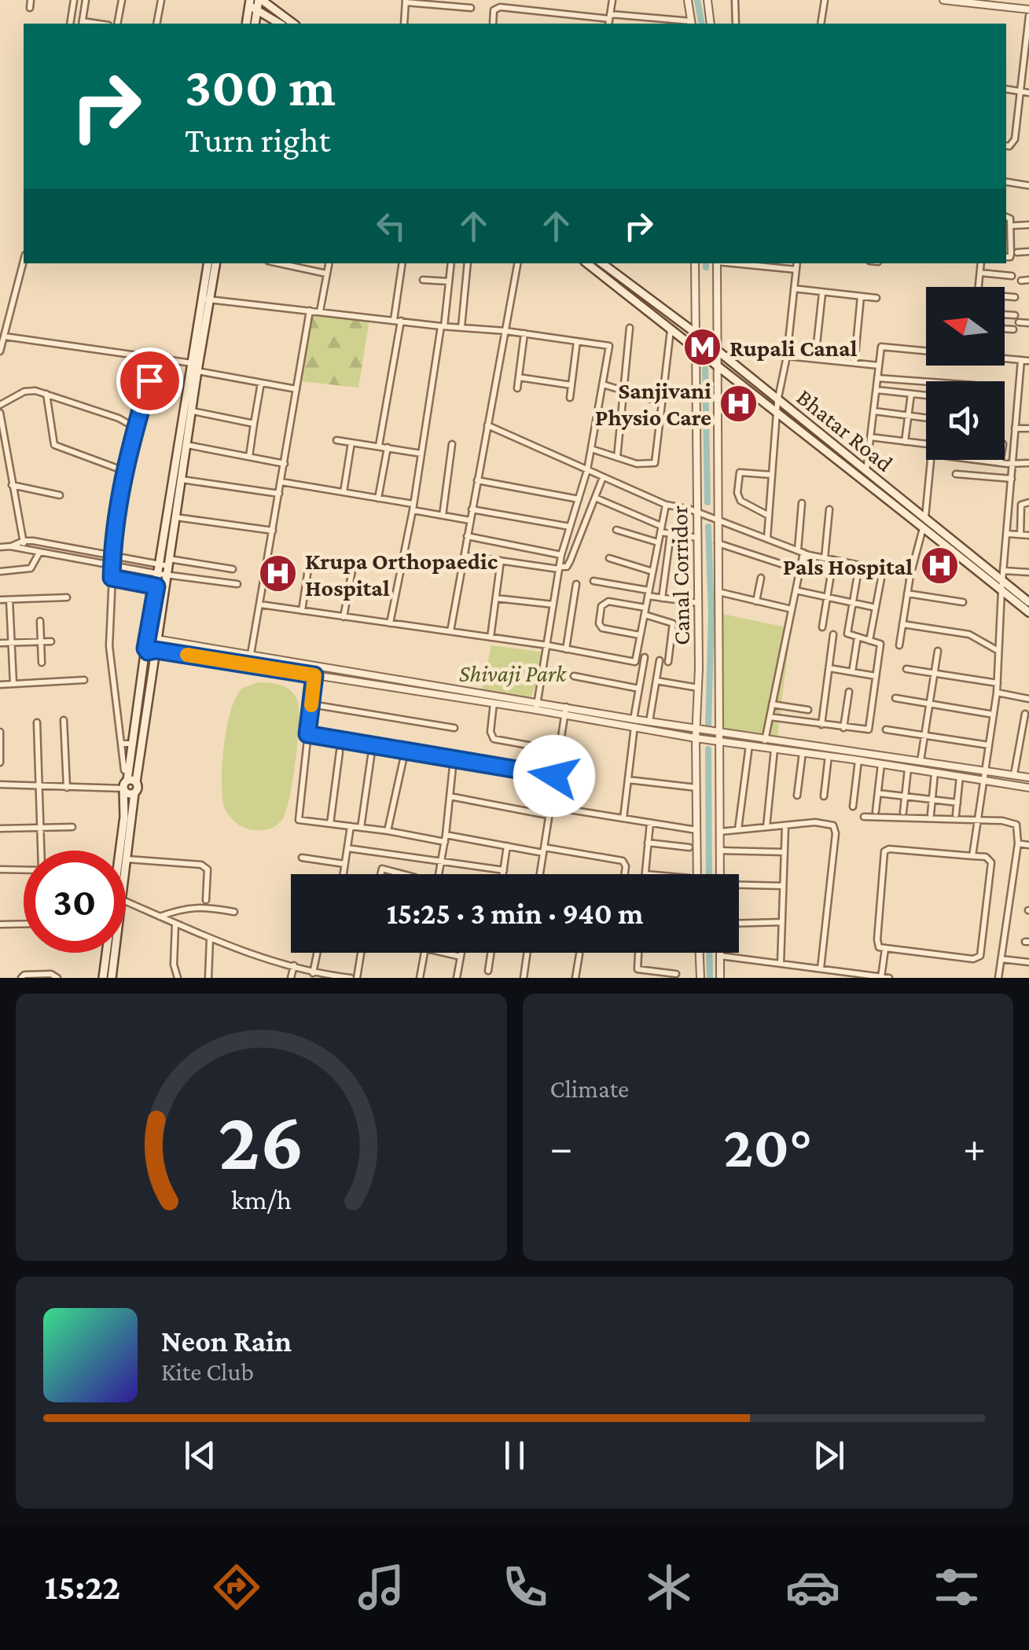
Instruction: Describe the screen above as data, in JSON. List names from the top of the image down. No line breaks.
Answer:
{"streets":{"main road":["Bhatar Road"],"street":["Canal Corridor"]},"crossings":[["Bhatar Road","Canal Corridor"]],"parks":["Shivaji Park"],"places":{"metro station":["Rupali Canal"],"hospital":["Sanjivani Physio Care","Pals Hospital","Krupa Orthopaedic Hospital"]},"north":"left","page":{"turn":["300 m","Turn right"],"limit":"30","trip":"15:25 · 3 min · 940 m","tile":"Climate","heat":["−","20°","+"],"song":["Neon Rain","Kite Club"],"tabs":"15:22","gauge":["26","km/h"]}}
